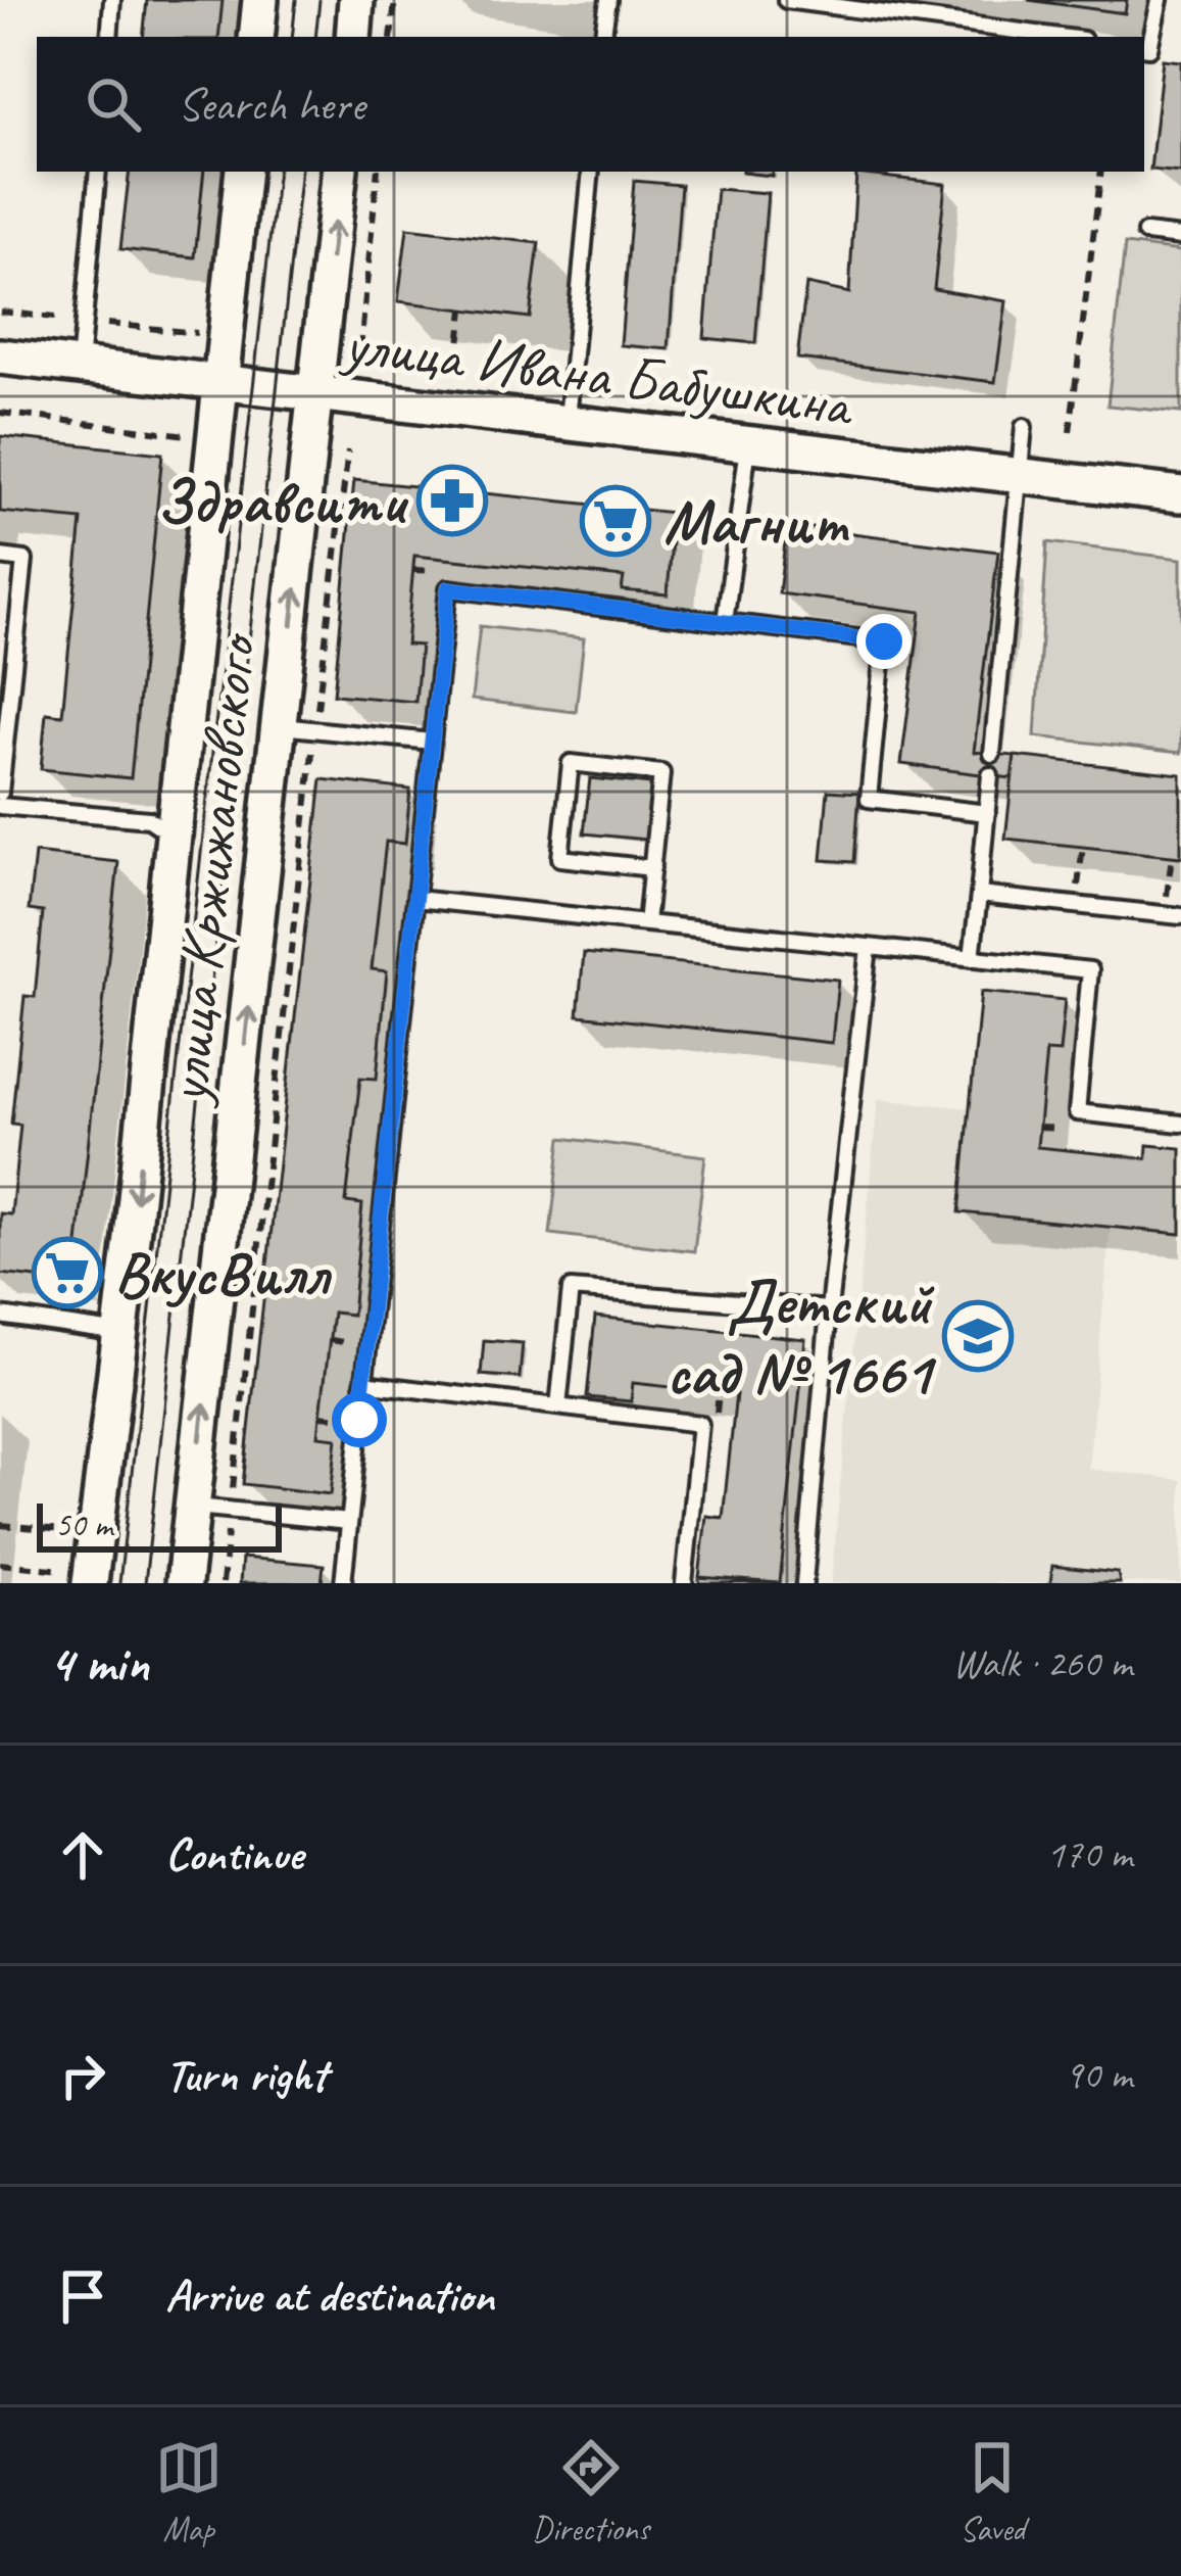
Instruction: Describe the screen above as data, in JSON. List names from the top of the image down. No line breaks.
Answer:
{"streets":{"street":["улица Ивана Бабушкина","улица Кржижановского"]},"crossings":[["улица Ивана Бабушкина","улица Кржижановского"]],"places":{"pharmacy":["Здравсити"],"supermarket":["Магнит","ВкусВилл"],"school or university":["Детский сад № 1661"]},"scale_bar":"50 m","page":{"search":"Search here","scale":"50 m","heading":["4 min","Walk · 260 m"],"list":[["Continue","170 m"],["Turn right","90 m"],"Arrive at destination"],"nav":["Map","Directions","Saved"]}}
